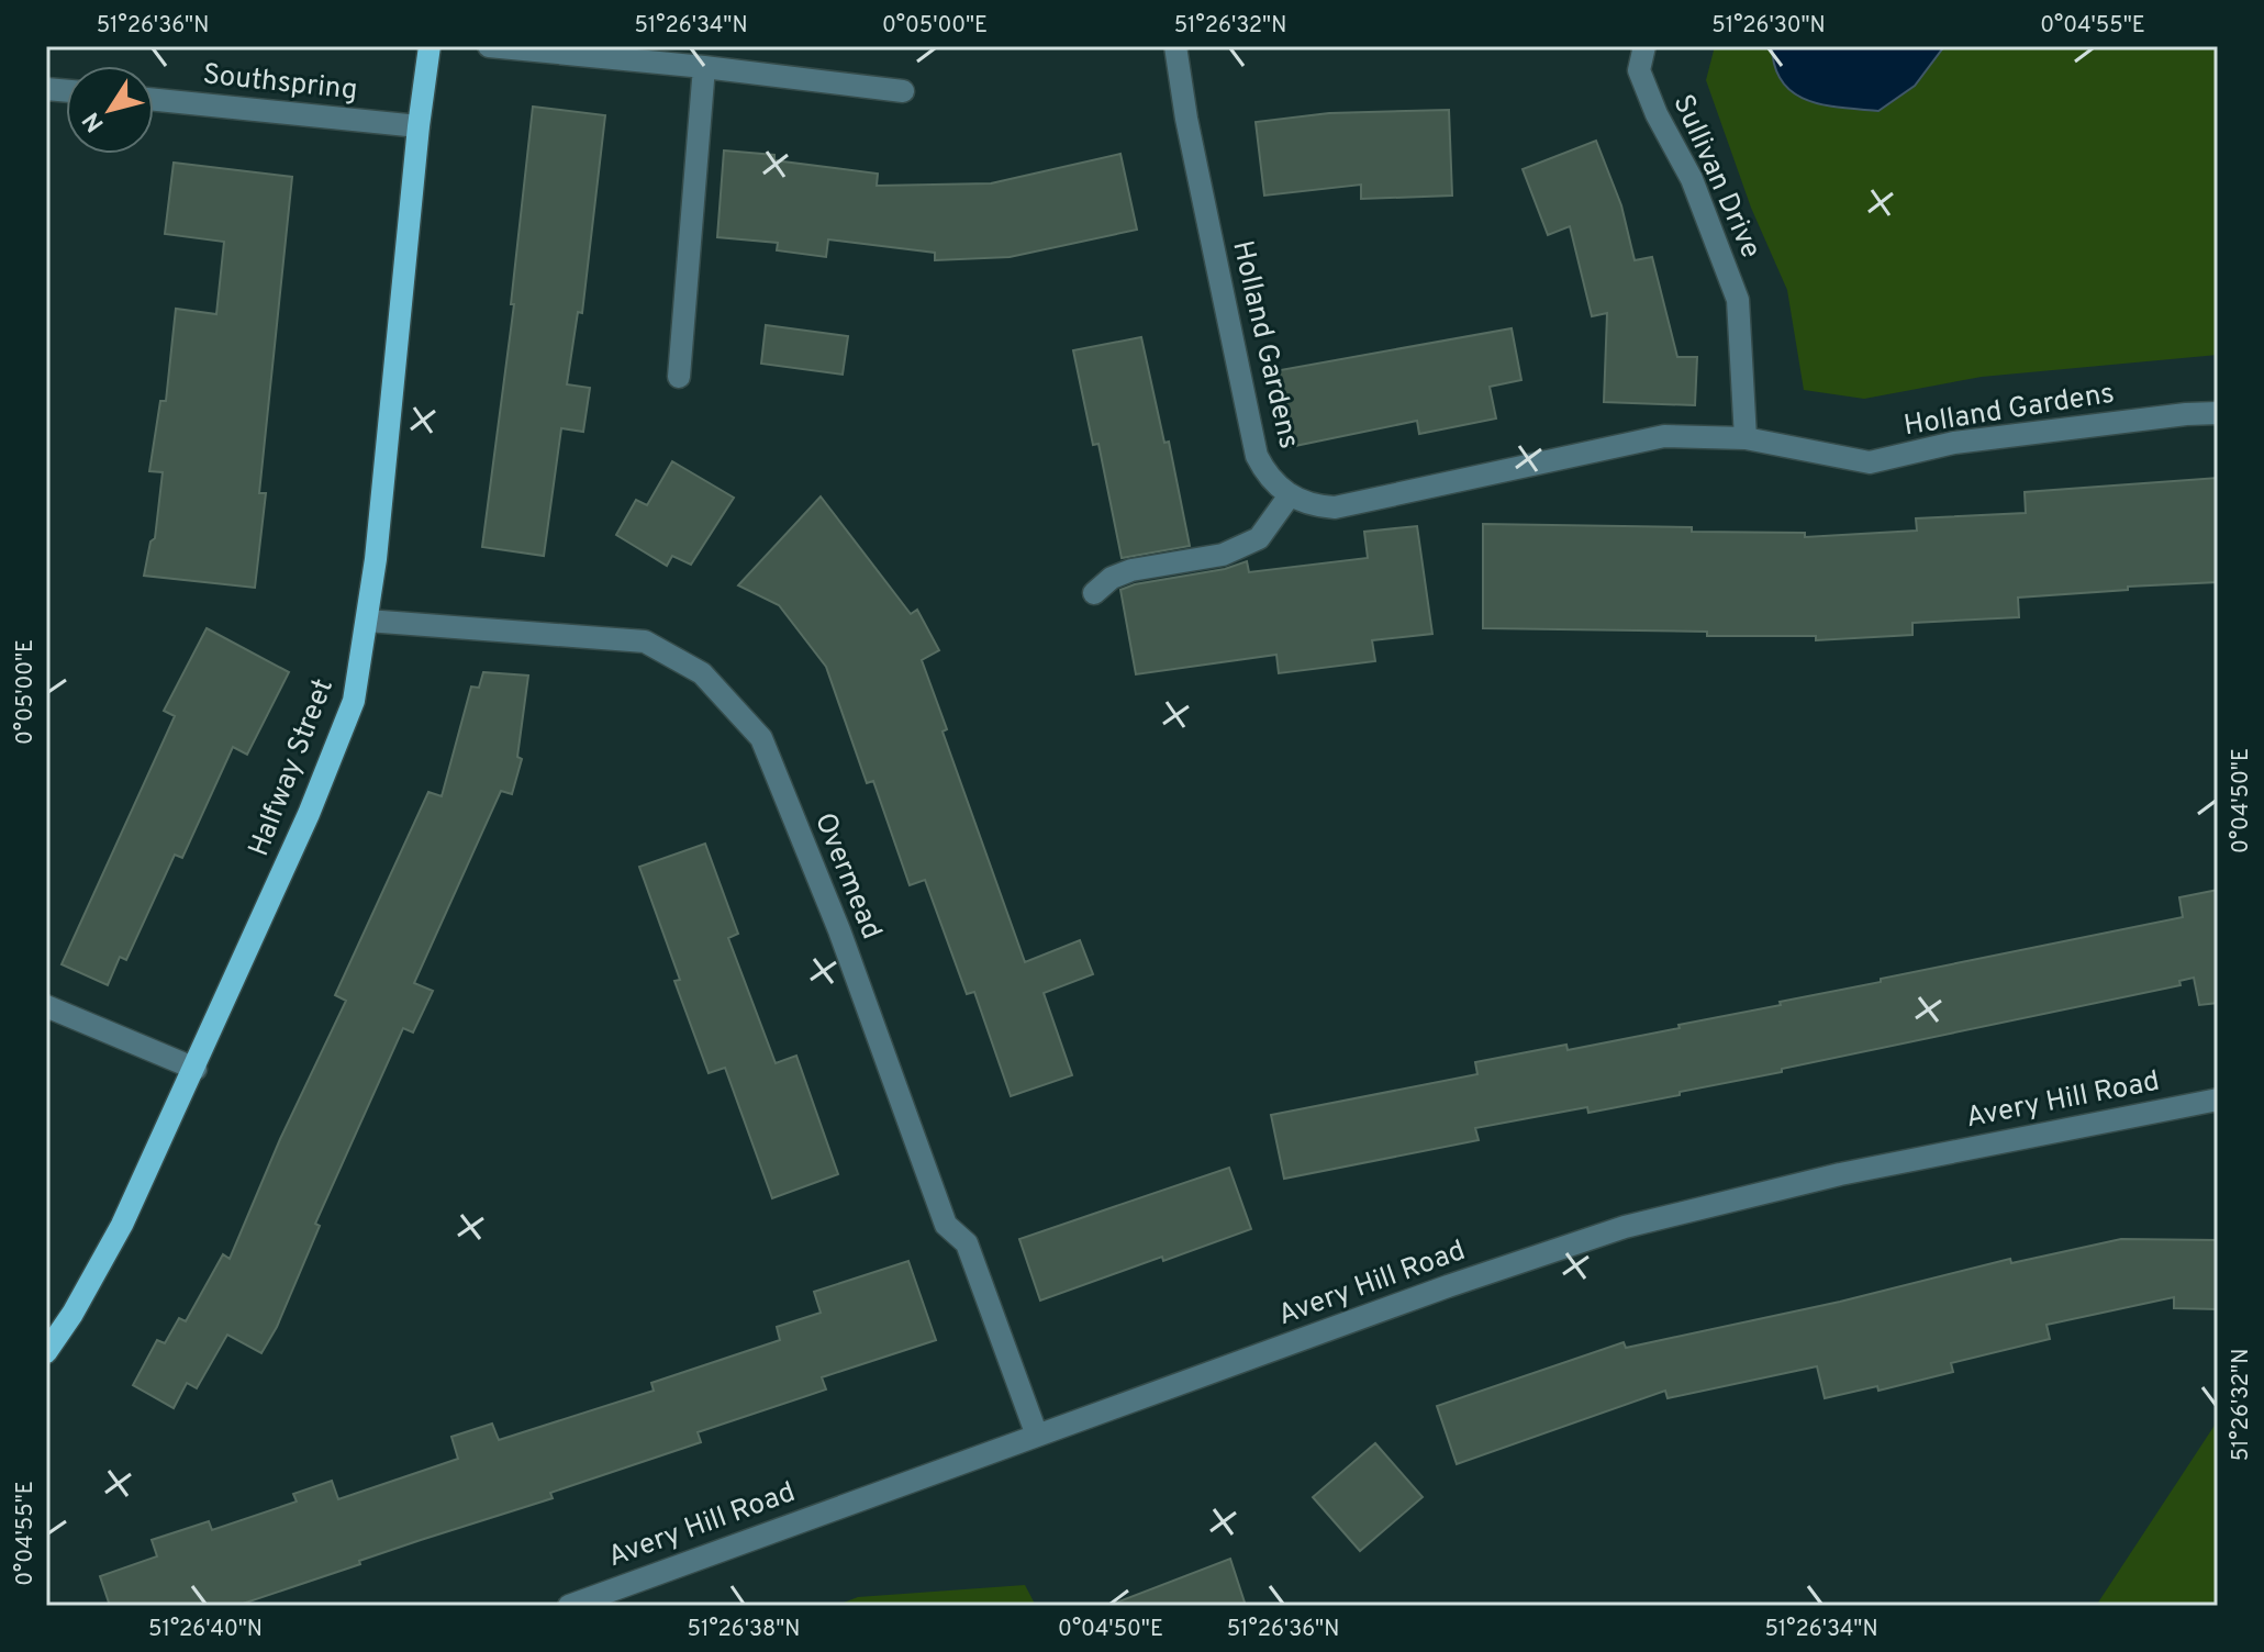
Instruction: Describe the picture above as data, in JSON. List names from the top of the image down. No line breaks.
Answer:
{"streets":{"main road":["Halfway Street"],"street":["Southspring","Sullivan Drive","Holland Gardens","Overmead","Avery Hill Road"]},"crossings":[["Southspring","Halfway Street"],["Sullivan Drive","Holland Gardens"],["Halfway Street","Overmead"],["Overmead","Avery Hill Road"]],"north":"bottom left","coordinates":["51°26'36\"N","51°26'34\"N","0°05'00\"E","51°26'32\"N","51°26'30\"N","0°04'55\"E","0°04'50\"E","51°26'40\"N","51°26'38\"N"]}
